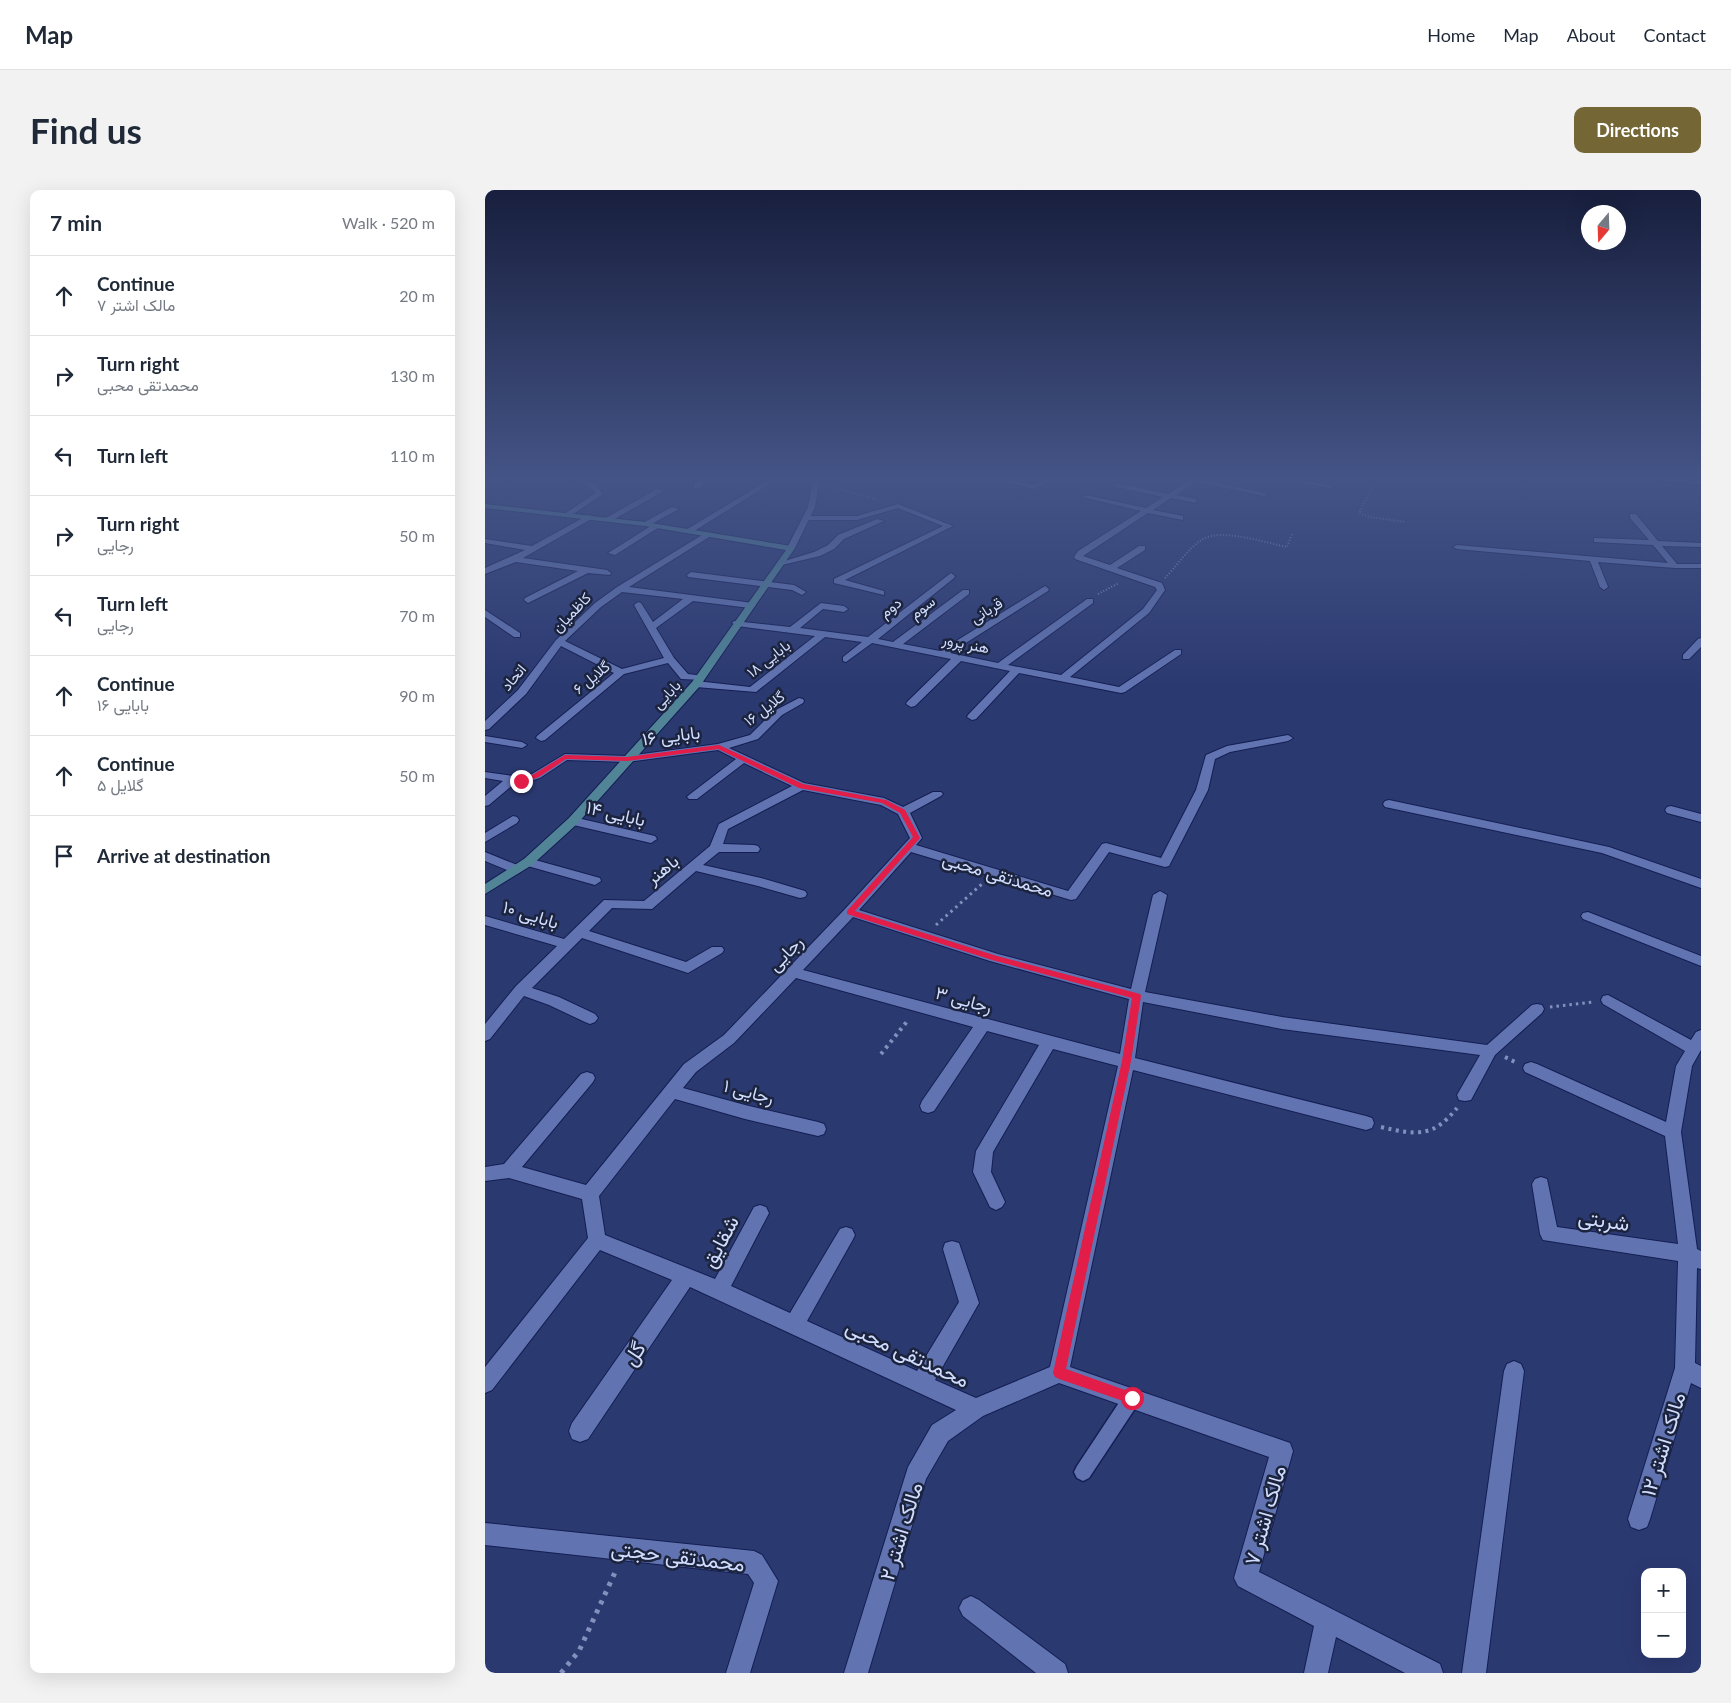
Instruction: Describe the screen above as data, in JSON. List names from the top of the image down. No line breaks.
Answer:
{"streets":{"main road":["بابایی"],"street":["دوم","سوم","قربانی","کاظمیان","هنر پرور","بابایی ۱۸","اتحاد","گلایل ۶","گلایل ۱۶","بابایی ۱۶","بابایی ۱۴","باهنر","محمدتقی محبی","بابایی ۱۰","رجایی","رجایی ۳","رجایی ۱","شربتی","شقایق","گل","مالک اشتر ۱۲","مالک اشتر ۷","مالک اشتر ۲","محمدتقی حجتی"]},"crossings":[["دوم","هنر پرور"],["سوم","هنر پرور"],["قربانی","هنر پرور"],["کاظمیان","اتحاد"],["کاظمیان","گلایل ۶"],["هنر پرور","بابایی ۱۸"],["هنر پرور","بابایی"],["بابایی ۱۸","بابایی"],["بابایی","بابایی ۱۶"],["بابایی","بابایی ۱۴"],["گلایل ۱۶","بابایی ۱۶"],["بابایی ۱۶","باهنر"],["باهنر","بابایی ۱۰"],["محمدتقی محبی","رجایی"],["محمدتقی محبی","شقایق"],["محمدتقی محبی","گل"],["محمدتقی محبی","مالک اشتر ۷"],["محمدتقی محبی","مالک اشتر ۲"],["رجایی","رجایی ۳"],["رجایی","رجایی ۱"],["شربتی","مالک اشتر ۱۲"]],"north":"bottom","page":{"header":"Map","nav":["Home","Map","About","Contact"],"buttons":"Directions","title":"Find us","heading":["7 min","Walk · 520 m"],"list":[["Continue","مالک اشتر ۷","20 m"],["Turn right","محمدتقی محبی","130 m"],["Turn left","110 m"],["Turn right","رجایی","50 m"],["Turn left","رجایی","70 m"],["Continue","بابایی ۱۶","90 m"],["Continue","گلایل ۵","50 m"],"Arrive at destination"],"map_buttons":["+","−"]}}
